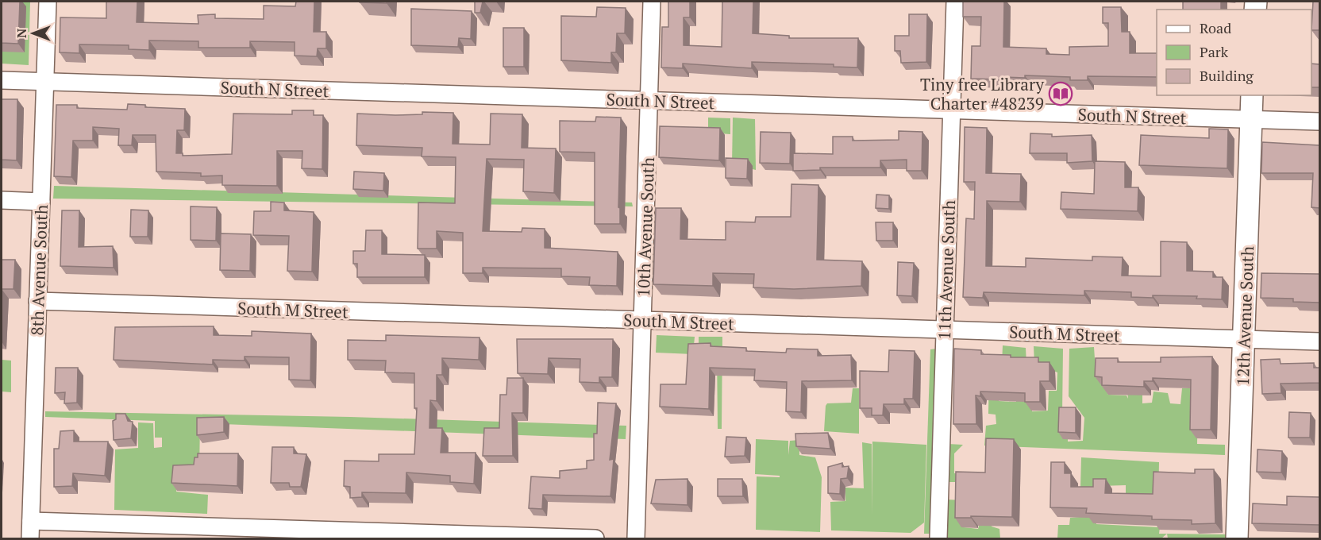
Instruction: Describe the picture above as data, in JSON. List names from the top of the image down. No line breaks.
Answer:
{"streets":{"street":["South N Street","10th Avenue South","8th Avenue South","11th Avenue South","South M Street","12th Avenue South"]},"crossings":[["South N Street","10th Avenue South"],["South N Street","8th Avenue South"],["South N Street","11th Avenue South"],["South N Street","12th Avenue South"],["10th Avenue South","South M Street"],["8th Avenue South","South M Street"],["11th Avenue South","South M Street"],["South M Street","12th Avenue South"]],"places":{"library":["Tiny free Library Charter #48239"]},"legend":["Road","Park","Building"],"north":"left"}
